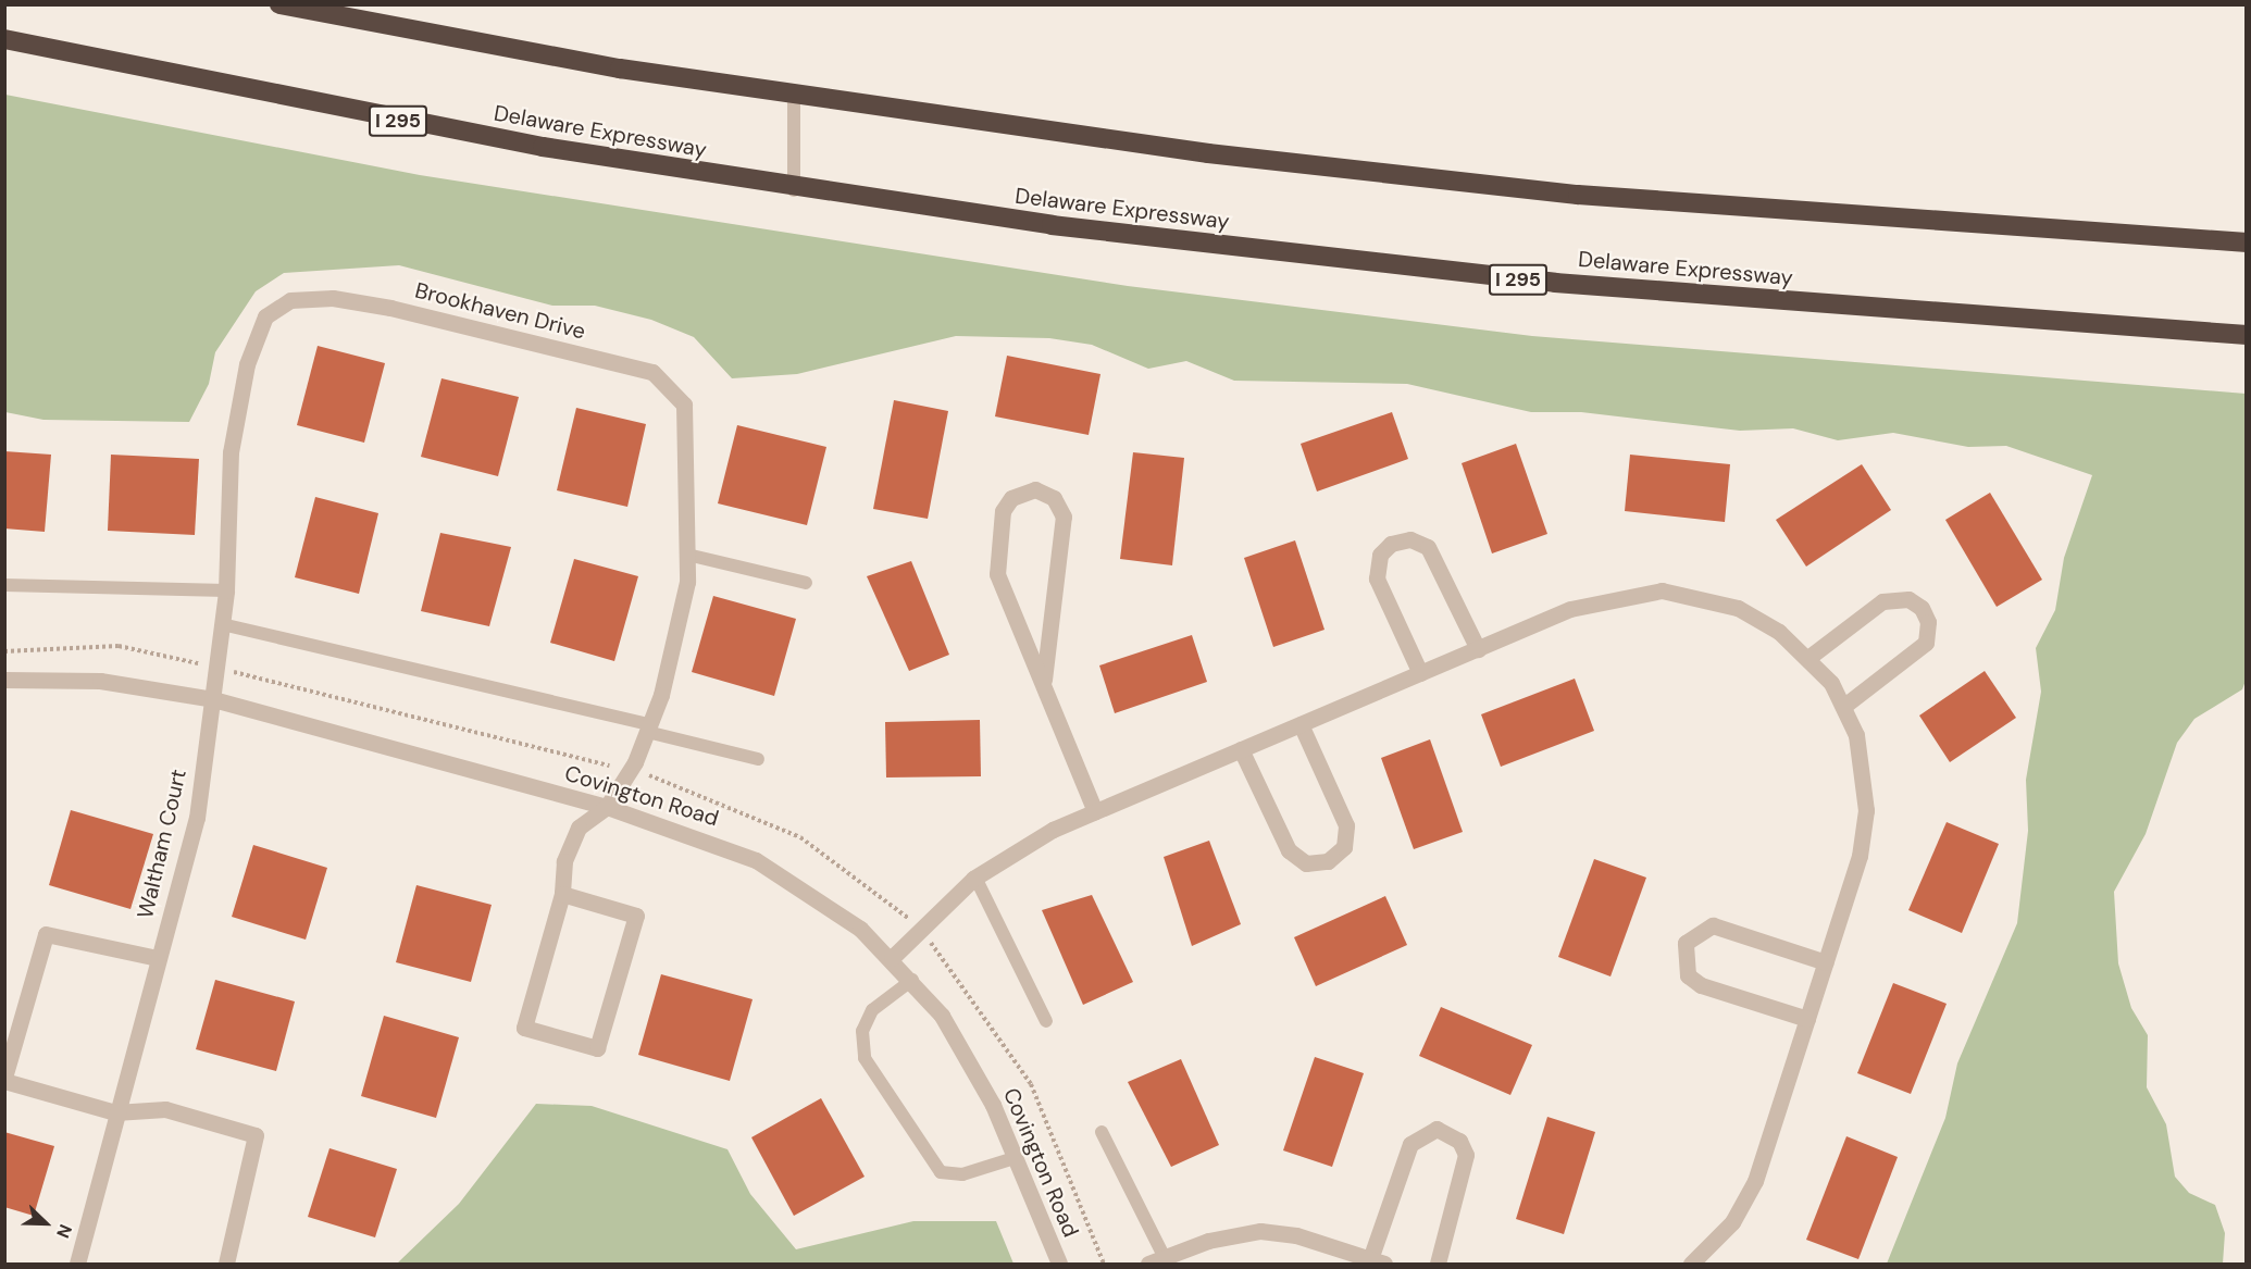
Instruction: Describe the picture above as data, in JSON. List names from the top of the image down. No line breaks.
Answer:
{"streets":{"highway":["I 295","Delaware Expressway"],"street":["Brookhaven Drive","Covington Road","Waltham Court"]},"crossings":[["Brookhaven Drive","Covington Road"],["Brookhaven Drive","Waltham Court"],["Covington Road","Waltham Court"]],"north":"bottom right"}
